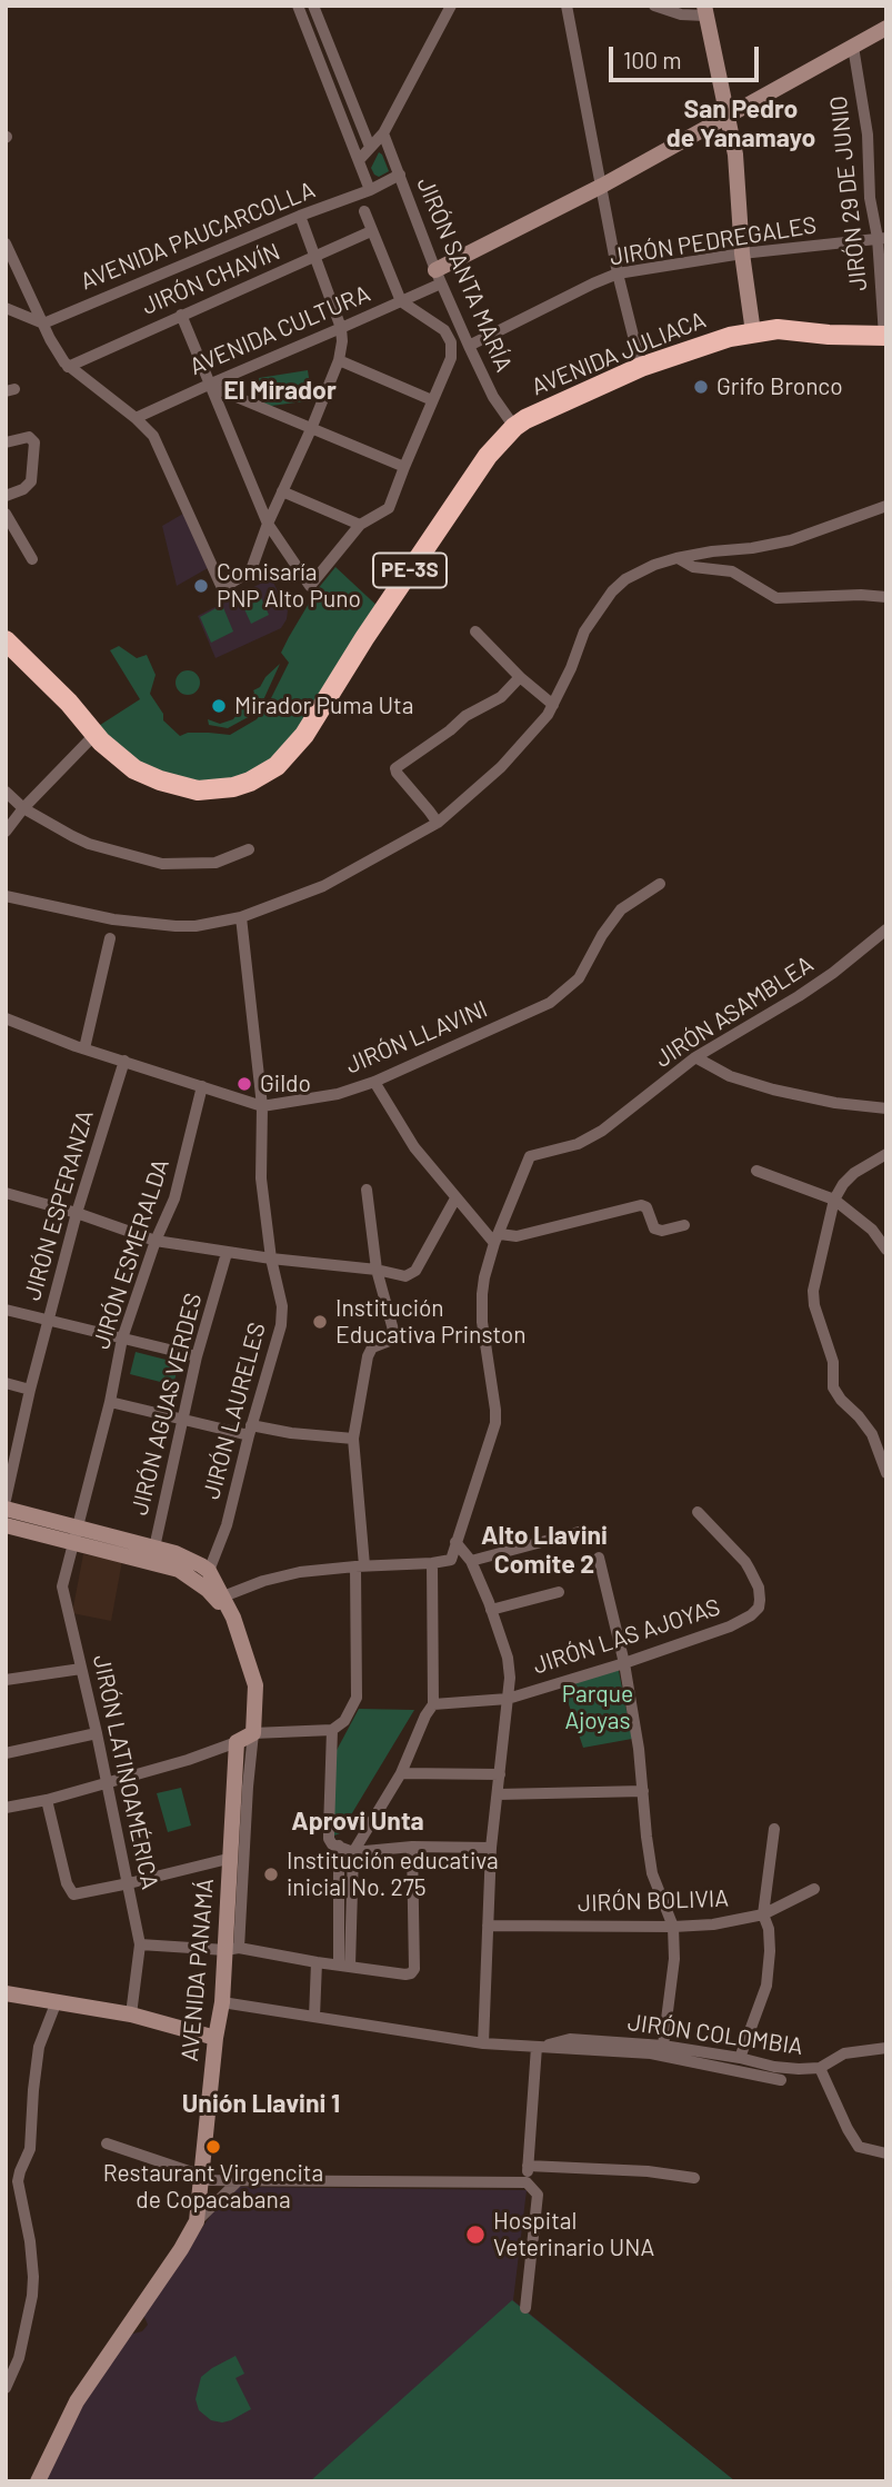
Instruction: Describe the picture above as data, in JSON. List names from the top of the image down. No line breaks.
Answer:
{"streets":{"highway":["AVENIDA JULIACA","PE-3S"],"street":["JIRÓN 29 DE JUNIO","AVENIDA PAUCARCOLLA","JIRÓN PEDREGALES","JIRÓN SANTA MARÍA","JIRÓN CHAVÍN","AVENIDA CULTURA","JIRÓN ASAMBLEA","JIRÓN LLAVINI","JIRÓN ESPERANZA","JIRÓN ESMERALDA","JIRÓN AGUAS VERDES","JIRÓN LAURELES","JIRÓN LAS AJOYAS","JIRÓN LATINOAMÉRICA","JIRÓN BOLIVIA","AVENIDA PANAMÁ","JIRÓN COLOMBIA"]},"crossings":[["JIRÓN 29 DE JUNIO","JIRÓN PEDREGALES"],["JIRÓN 29 DE JUNIO","AVENIDA JULIACA"],["AVENIDA PAUCARCOLLA","JIRÓN SANTA MARÍA"],["JIRÓN PEDREGALES","JIRÓN SANTA MARÍA"],["JIRÓN SANTA MARÍA","AVENIDA CULTURA"],["JIRÓN SANTA MARÍA","AVENIDA JULIACA"],["JIRÓN LLAVINI","JIRÓN ESPERANZA"],["JIRÓN LLAVINI","JIRÓN ESMERALDA"],["JIRÓN LLAVINI","JIRÓN LAURELES"],["JIRÓN ESMERALDA","JIRÓN LATINOAMÉRICA"],["JIRÓN ESMERALDA","AVENIDA PANAMÁ"],["JIRÓN AGUAS VERDES","AVENIDA PANAMÁ"],["JIRÓN LAURELES","AVENIDA PANAMÁ"],["JIRÓN LATINOAMÉRICA","AVENIDA PANAMÁ"],["AVENIDA PANAMÁ","JIRÓN COLOMBIA"]],"districts":["San Pedro de Yanamayo","El Mirador","Alto Llavini Comite 2","Aprovi Unta","Unión Llavini 1"],"parks":["Parque Ajoyas"],"places":["Grifo Bronco","Comisaría PNP Alto Puno","Mirador Puma Uta","Gildo","Institución Educativa Prinston","Institución educativa inicial No. 275","Restaurant Virgencita de Copacabana","Hospital Veterinario UNA"],"scale_bar":"100 m"}
